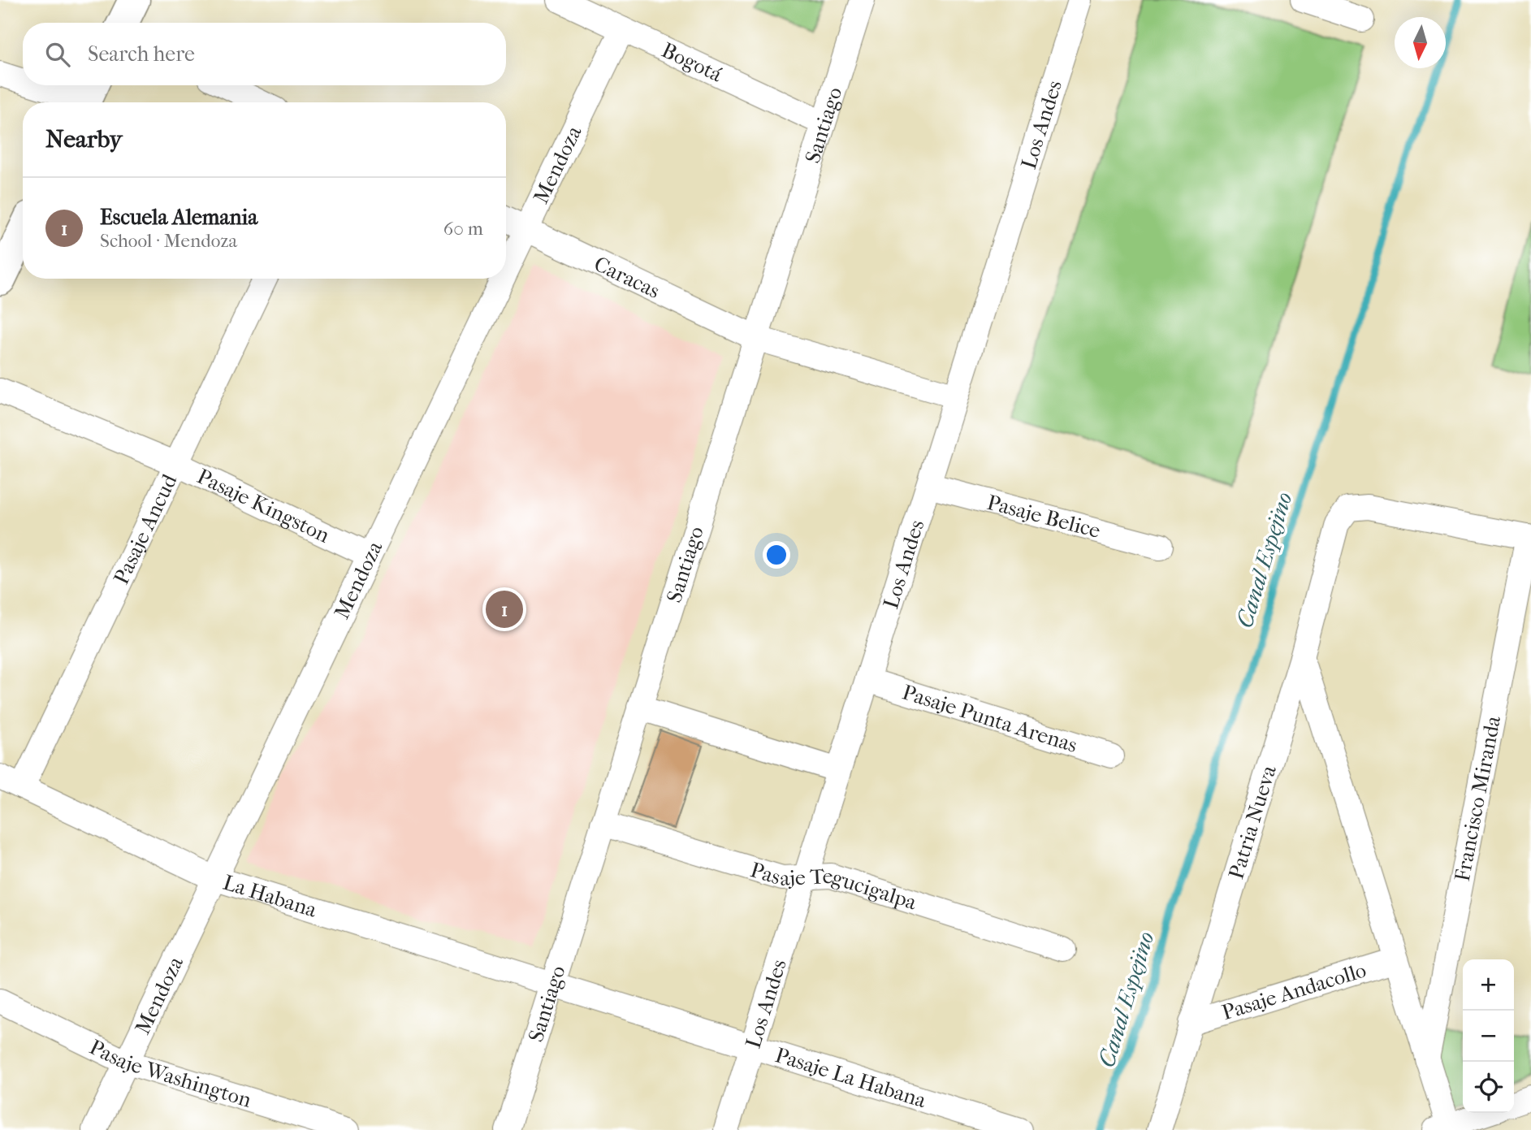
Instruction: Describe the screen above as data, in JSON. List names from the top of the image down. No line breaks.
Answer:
{"streets":{"street":["Bogotá","Santiago","Los Andes","Mendoza","Caracas","Pasaje Kingston","Pasaje Belice","Pasaje Ancud","Pasaje Punta Arenas","Francisco Miranda","Patria Nueva","Pasaje Tegucigalpa","La Habana","Pasaje Andacollo","Pasaje Washington","Pasaje La Habana"]},"crossings":[["Bogotá","Santiago"],["Bogotá","Mendoza"],["Santiago","Caracas"],["Santiago","Pasaje Tegucigalpa"],["Santiago","La Habana"],["Santiago","Pasaje La Habana"],["Los Andes","Caracas"],["Los Andes","Pasaje Belice"],["Los Andes","Pasaje Punta Arenas"],["Los Andes","Pasaje Tegucigalpa"],["Los Andes","Pasaje La Habana"],["Mendoza","Caracas"],["Mendoza","Pasaje Kingston"],["Mendoza","La Habana"],["Mendoza","Pasaje Washington"],["Pasaje Kingston","Pasaje Ancud"],["Pasaje Ancud","La Habana"],["Francisco Miranda","Patria Nueva"],["Francisco Miranda","Pasaje Andacollo"],["Patria Nueva","Pasaje Andacollo"],["La Habana","Pasaje La Habana"]],"water":["Canal Espejino"],"north":"bottom","page":{"search":"Search here","heading":"Nearby","list":[{"mark":"1","name":"Escuela Alemania","note":"School · Mendoza","value":"60 m"}],"pins":"1","map_buttons":["+","−"]}}
